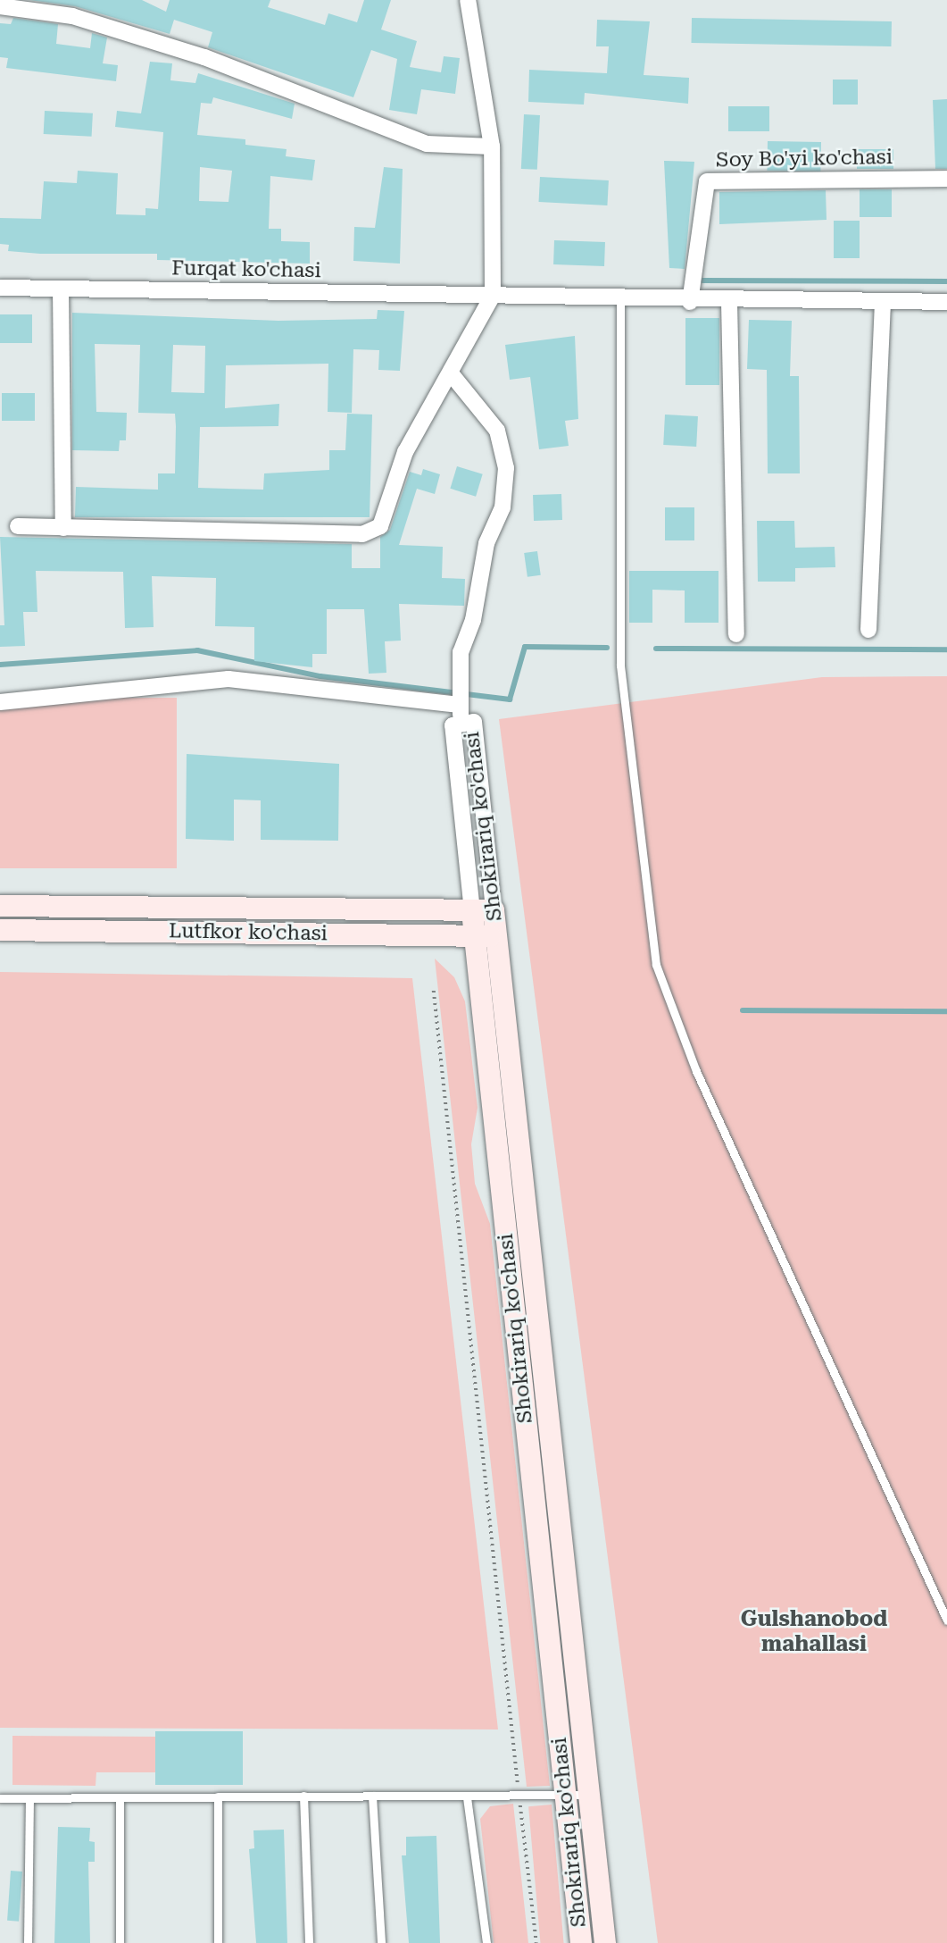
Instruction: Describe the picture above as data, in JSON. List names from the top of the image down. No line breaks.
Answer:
{"streets":{"main road":["Shokirariq ko'chasi","Lutfkor ko'chasi"],"street":["Soy Bo'yi ko'chasi","Furqat ko'chasi"]},"crossings":[["Soy Bo'yi ko'chasi","Furqat ko'chasi"],["Shokirariq ko'chasi","Lutfkor ko'chasi"]],"districts":["Gulshanobod mahallasi"]}
